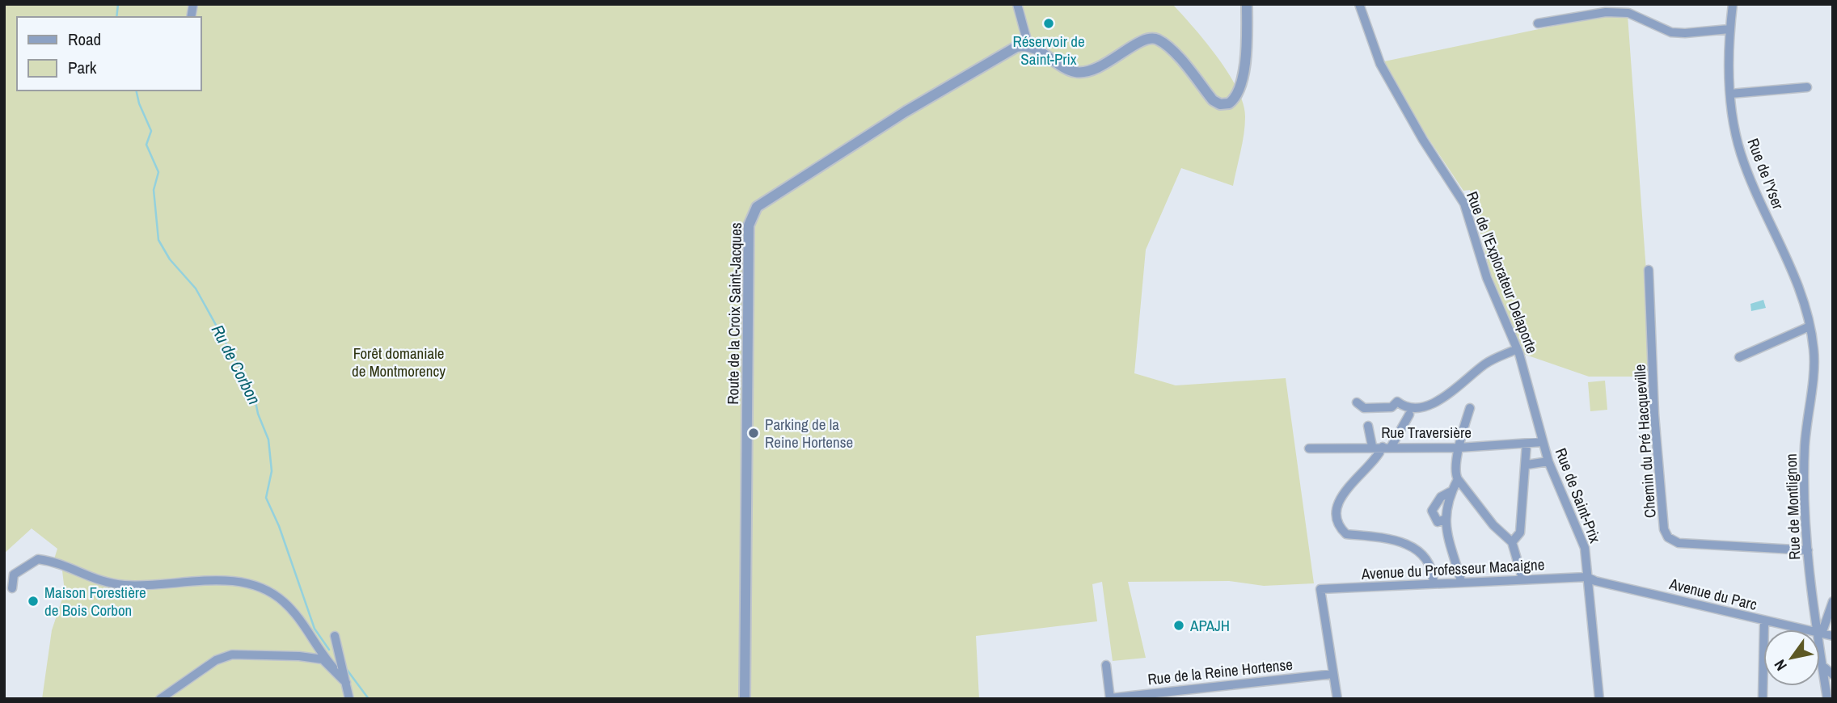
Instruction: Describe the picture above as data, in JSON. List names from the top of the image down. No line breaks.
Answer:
{"streets":{"street":["Rue de l'Yser","Rue de l'Explorateur Delaporte","Route de la Croix Saint-Jacques","Rue Traversière","Chemin du Pré Hacqueville","Rue de Saint-Prix","Rue de Montlignon","Avenue du Professeur Macaigne","Avenue du Parc","Rue de la Reine Hortense"]},"crossings":[["Rue de l'Yser","Rue de Montlignon"],["Rue de l'Explorateur Delaporte","Rue de Saint-Prix"],["Rue Traversière","Rue de Saint-Prix"],["Chemin du Pré Hacqueville","Rue de Montlignon"],["Rue de Saint-Prix","Avenue du Professeur Macaigne"],["Rue de Saint-Prix","Avenue du Parc"],["Rue de Montlignon","Avenue du Parc"],["Avenue du Professeur Macaigne","Avenue du Parc"],["Avenue du Professeur Macaigne","Rue de la Reine Hortense"]],"water":["Ru de Corbon"],"parks":["Forêt domaniale de Montmorency"],"places":["Réservoir de Saint-Prix","Parking de la Reine Hortense","Maison Forestière de Bois Corbon","APAJH"],"legend":["Road","Park"],"north":"bottom left"}
